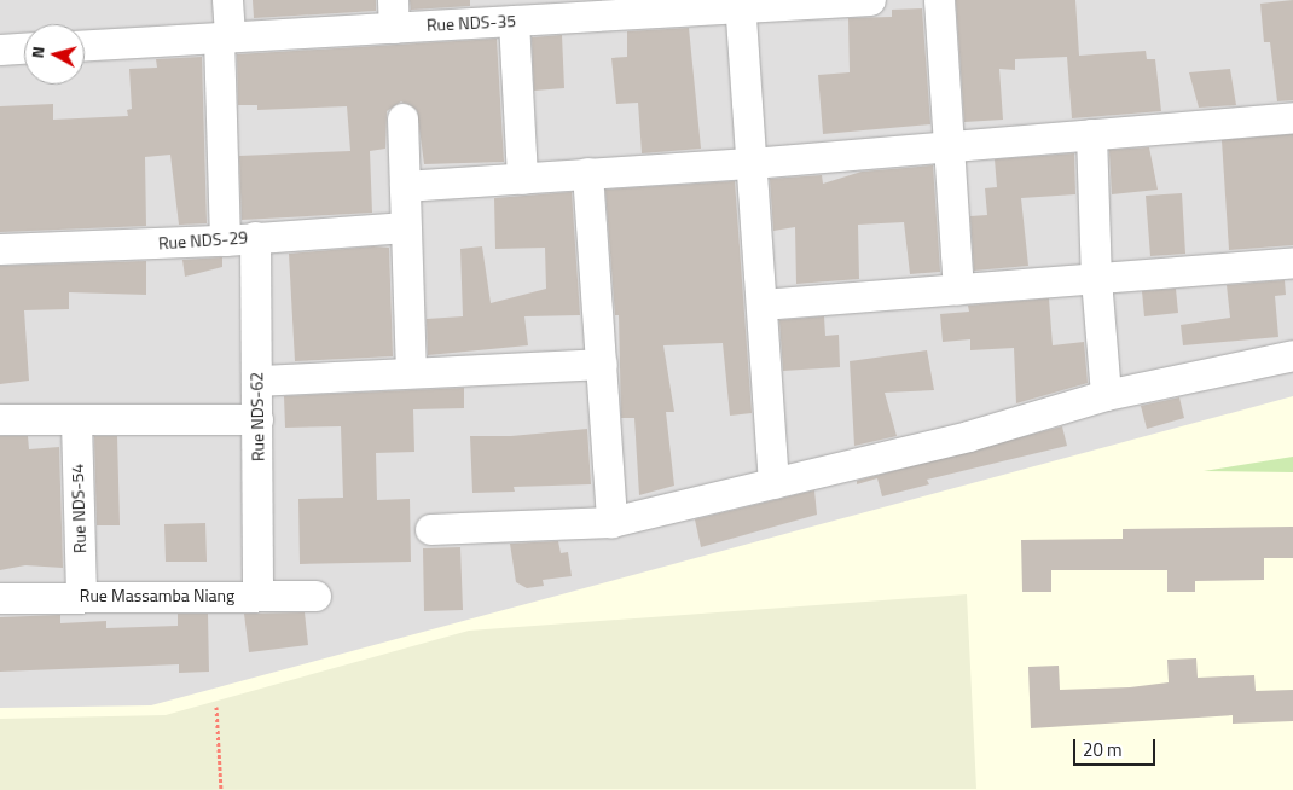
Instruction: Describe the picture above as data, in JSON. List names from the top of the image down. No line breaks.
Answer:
{"streets":{"street":["Rue NDS-35","Rue NDS-29","Rue NDS-62","Rue NDS-54","Rue Massamba Niang"]},"crossings":[["Rue NDS-29","Rue NDS-62"],["Rue NDS-62","Rue Massamba Niang"],["Rue NDS-54","Rue Massamba Niang"]],"scale_bar":"20 m","north":"left"}
